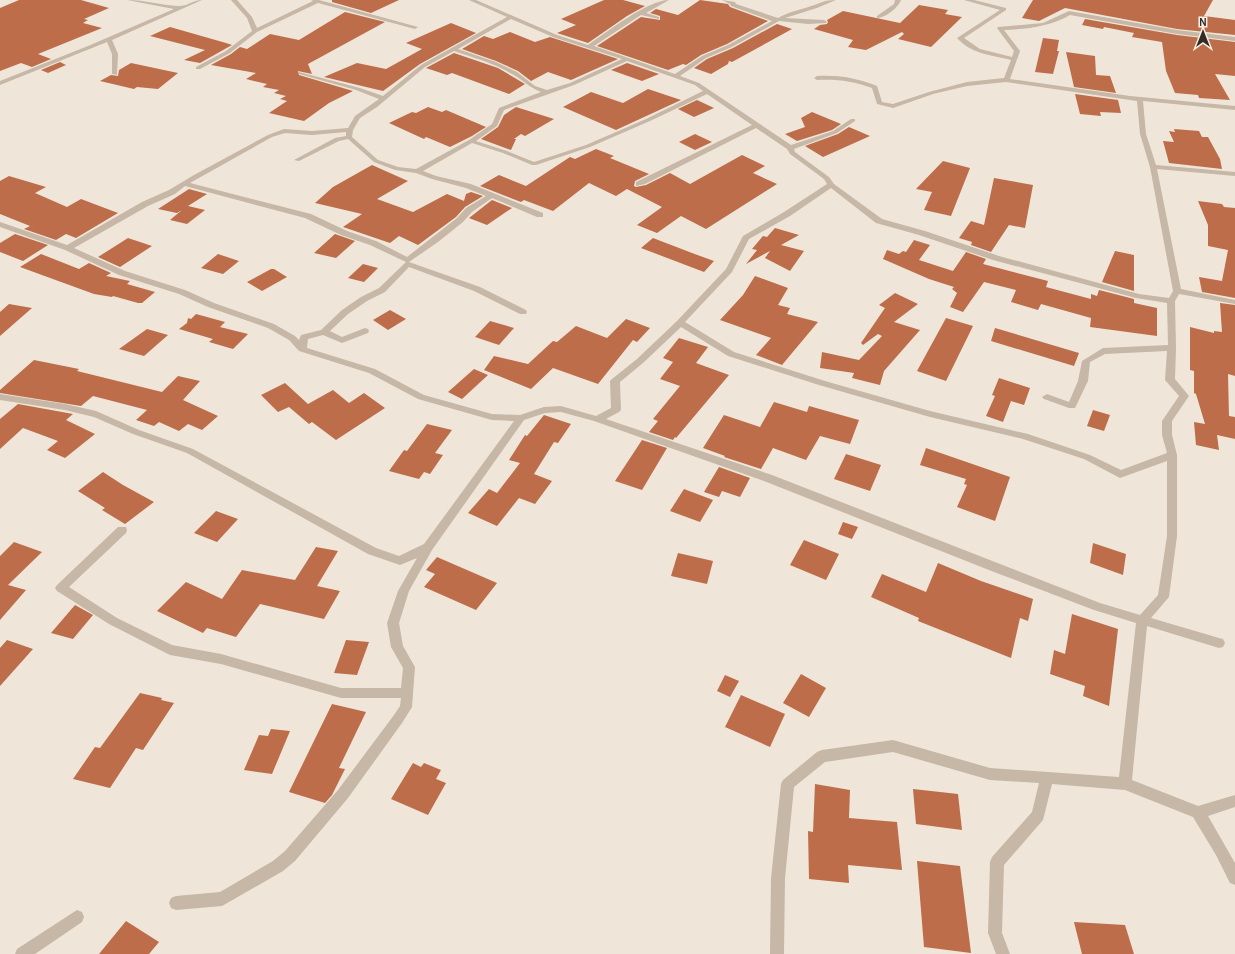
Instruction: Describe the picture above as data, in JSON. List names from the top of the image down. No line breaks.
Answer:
{"north":"top"}
